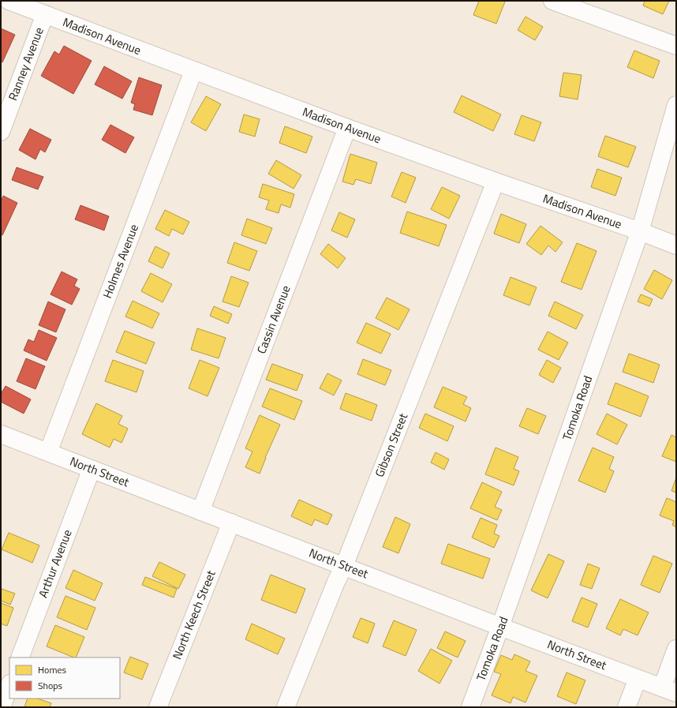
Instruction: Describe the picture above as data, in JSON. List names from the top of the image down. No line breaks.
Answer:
{"streets":{"street":["Madison Avenue","Ranney Avenue","Holmes Avenue","Cassin Avenue","Tomoka Road","Gibson Street","North Street","Arthur Avenue","North Keech Street"]},"crossings":[["Madison Avenue","Ranney Avenue"],["Madison Avenue","Holmes Avenue"],["Madison Avenue","Cassin Avenue"],["Madison Avenue","Tomoka Road"],["Madison Avenue","Gibson Street"],["Holmes Avenue","North Street"],["Cassin Avenue","North Street"],["Tomoka Road","North Street"],["Gibson Street","North Street"],["North Street","Arthur Avenue"],["North Street","North Keech Street"]],"legend":["Homes","Shops"]}
